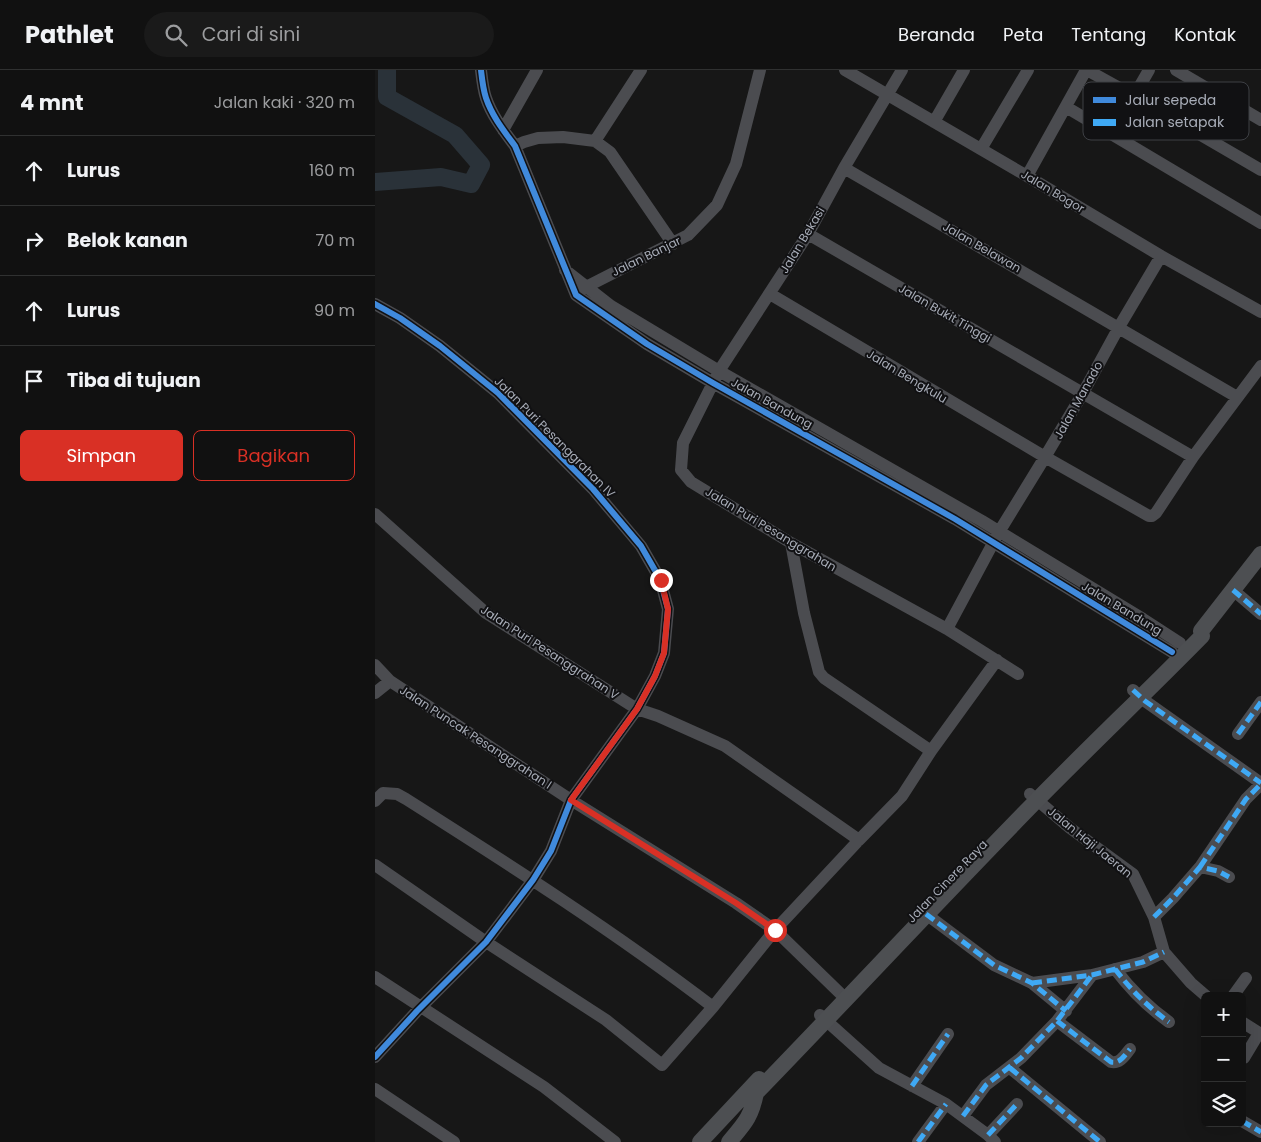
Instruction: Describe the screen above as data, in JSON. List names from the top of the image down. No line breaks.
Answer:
{"streets":{"main road":["Jalan Cinere Raya"],"street":["Jalan Bogor","Jalan Bekasi","Jalan Belawan","Jalan Banjar","Jalan Bukit Tinggi","Jalan Bengkulu","Jalan Manado","Jalan Bandung","Jalan Puri Pesanggrahan IV","Jalan Puri Pesanggrahan","Jalan Puri Pesanggrahan V","Jalan Puncak Pesanggrahan I","Jalan Haji Jaeran"]},"crossings":[["Jalan Bogor","Jalan Bekasi"],["Jalan Bogor","Jalan Manado"],["Jalan Bekasi","Jalan Belawan"],["Jalan Bekasi","Jalan Bukit Tinggi"],["Jalan Bekasi","Jalan Bengkulu"],["Jalan Bekasi","Jalan Bandung"],["Jalan Bekasi","Jalan Puri Pesanggrahan"],["Jalan Belawan","Jalan Manado"],["Jalan Banjar","Jalan Bandung"],["Jalan Bukit Tinggi","Jalan Bengkulu"],["Jalan Bukit Tinggi","Jalan Manado"],["Jalan Bengkulu","Jalan Manado"],["Jalan Manado","Jalan Bandung"],["Jalan Bandung","Jalan Puri Pesanggrahan"],["Jalan Bandung","Jalan Cinere Raya"],["Jalan Puri Pesanggrahan IV","Jalan Puri Pesanggrahan V"],["Jalan Puri Pesanggrahan IV","Jalan Puncak Pesanggrahan I"],["Jalan Puncak Pesanggrahan I","Jalan Cinere Raya"],["Jalan Haji Jaeran","Jalan Cinere Raya"]],"legend":["Jalur sepeda","Jalan setapak"],"page":{"header":"Pathlet","search":"Cari di sini","nav":["Beranda","Peta","Tentang","Kontak"],"heading":["4 mnt","Jalan kaki · 320 m"],"list":[["Lurus","160 m"],["Belok kanan","70 m"],["Lurus","90 m"],"Tiba di tujuan"],"buttons":["Simpan","Bagikan"],"map_buttons":["+","−"]}}
